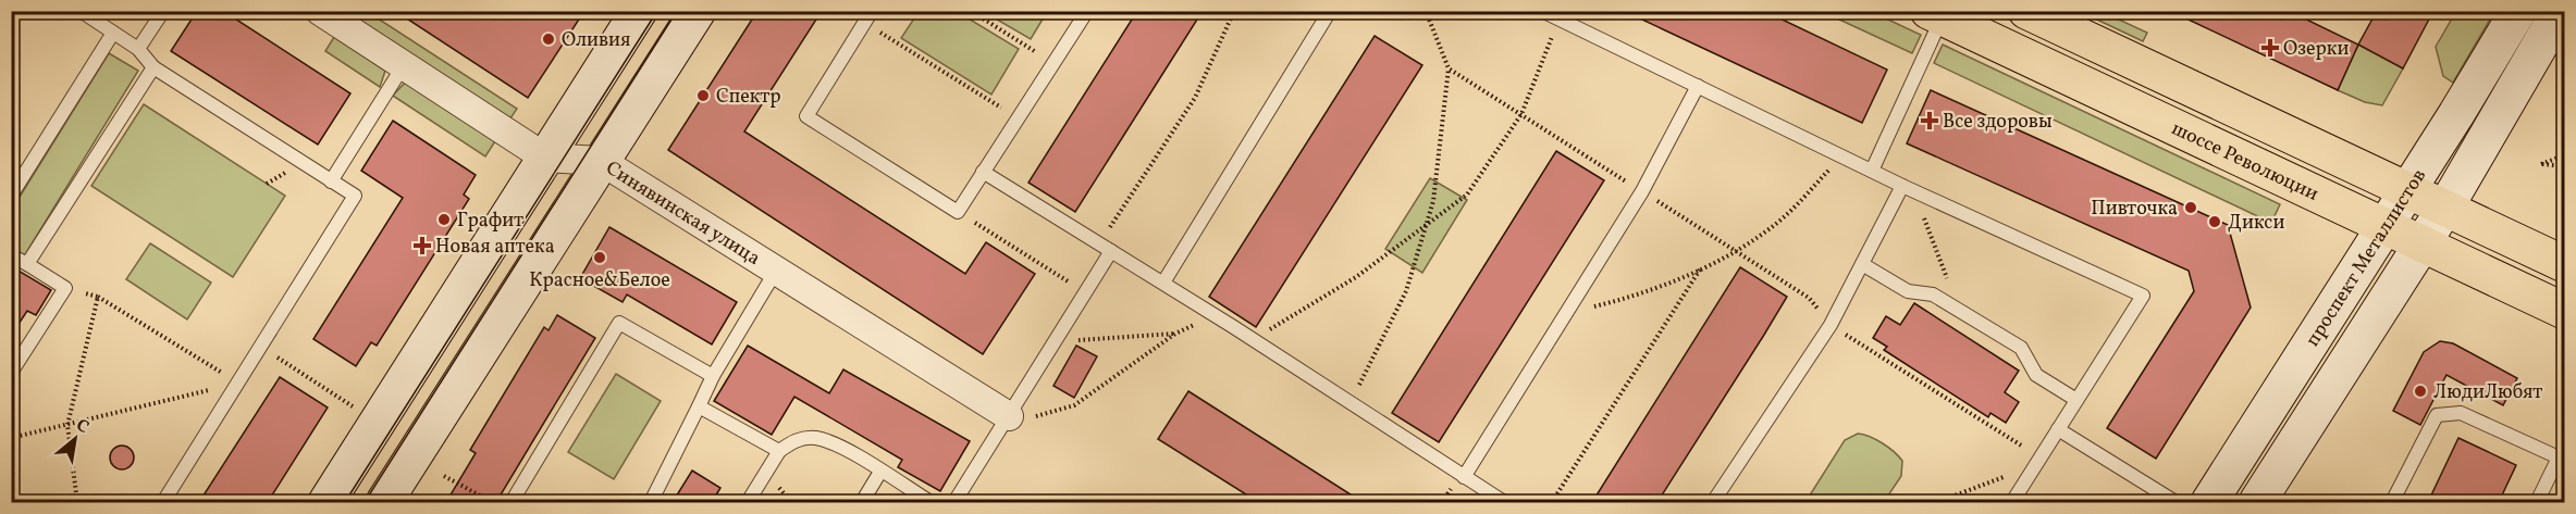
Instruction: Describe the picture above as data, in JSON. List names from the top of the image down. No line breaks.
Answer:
{"streets":{"main road":["шоссе Революции","проспект Металлистов"],"street":["Синявинская улица"]},"crossings":[["шоссе Революции","проспект Металлистов"]],"places":{"other":["Оливия","Спектр","Пивточка","Графит","Дикси","Красное&Белое","ЛюдиЛюбят"],"health":["Озерки","Все здоровы","Новая аптека"]},"north":"top right"}
